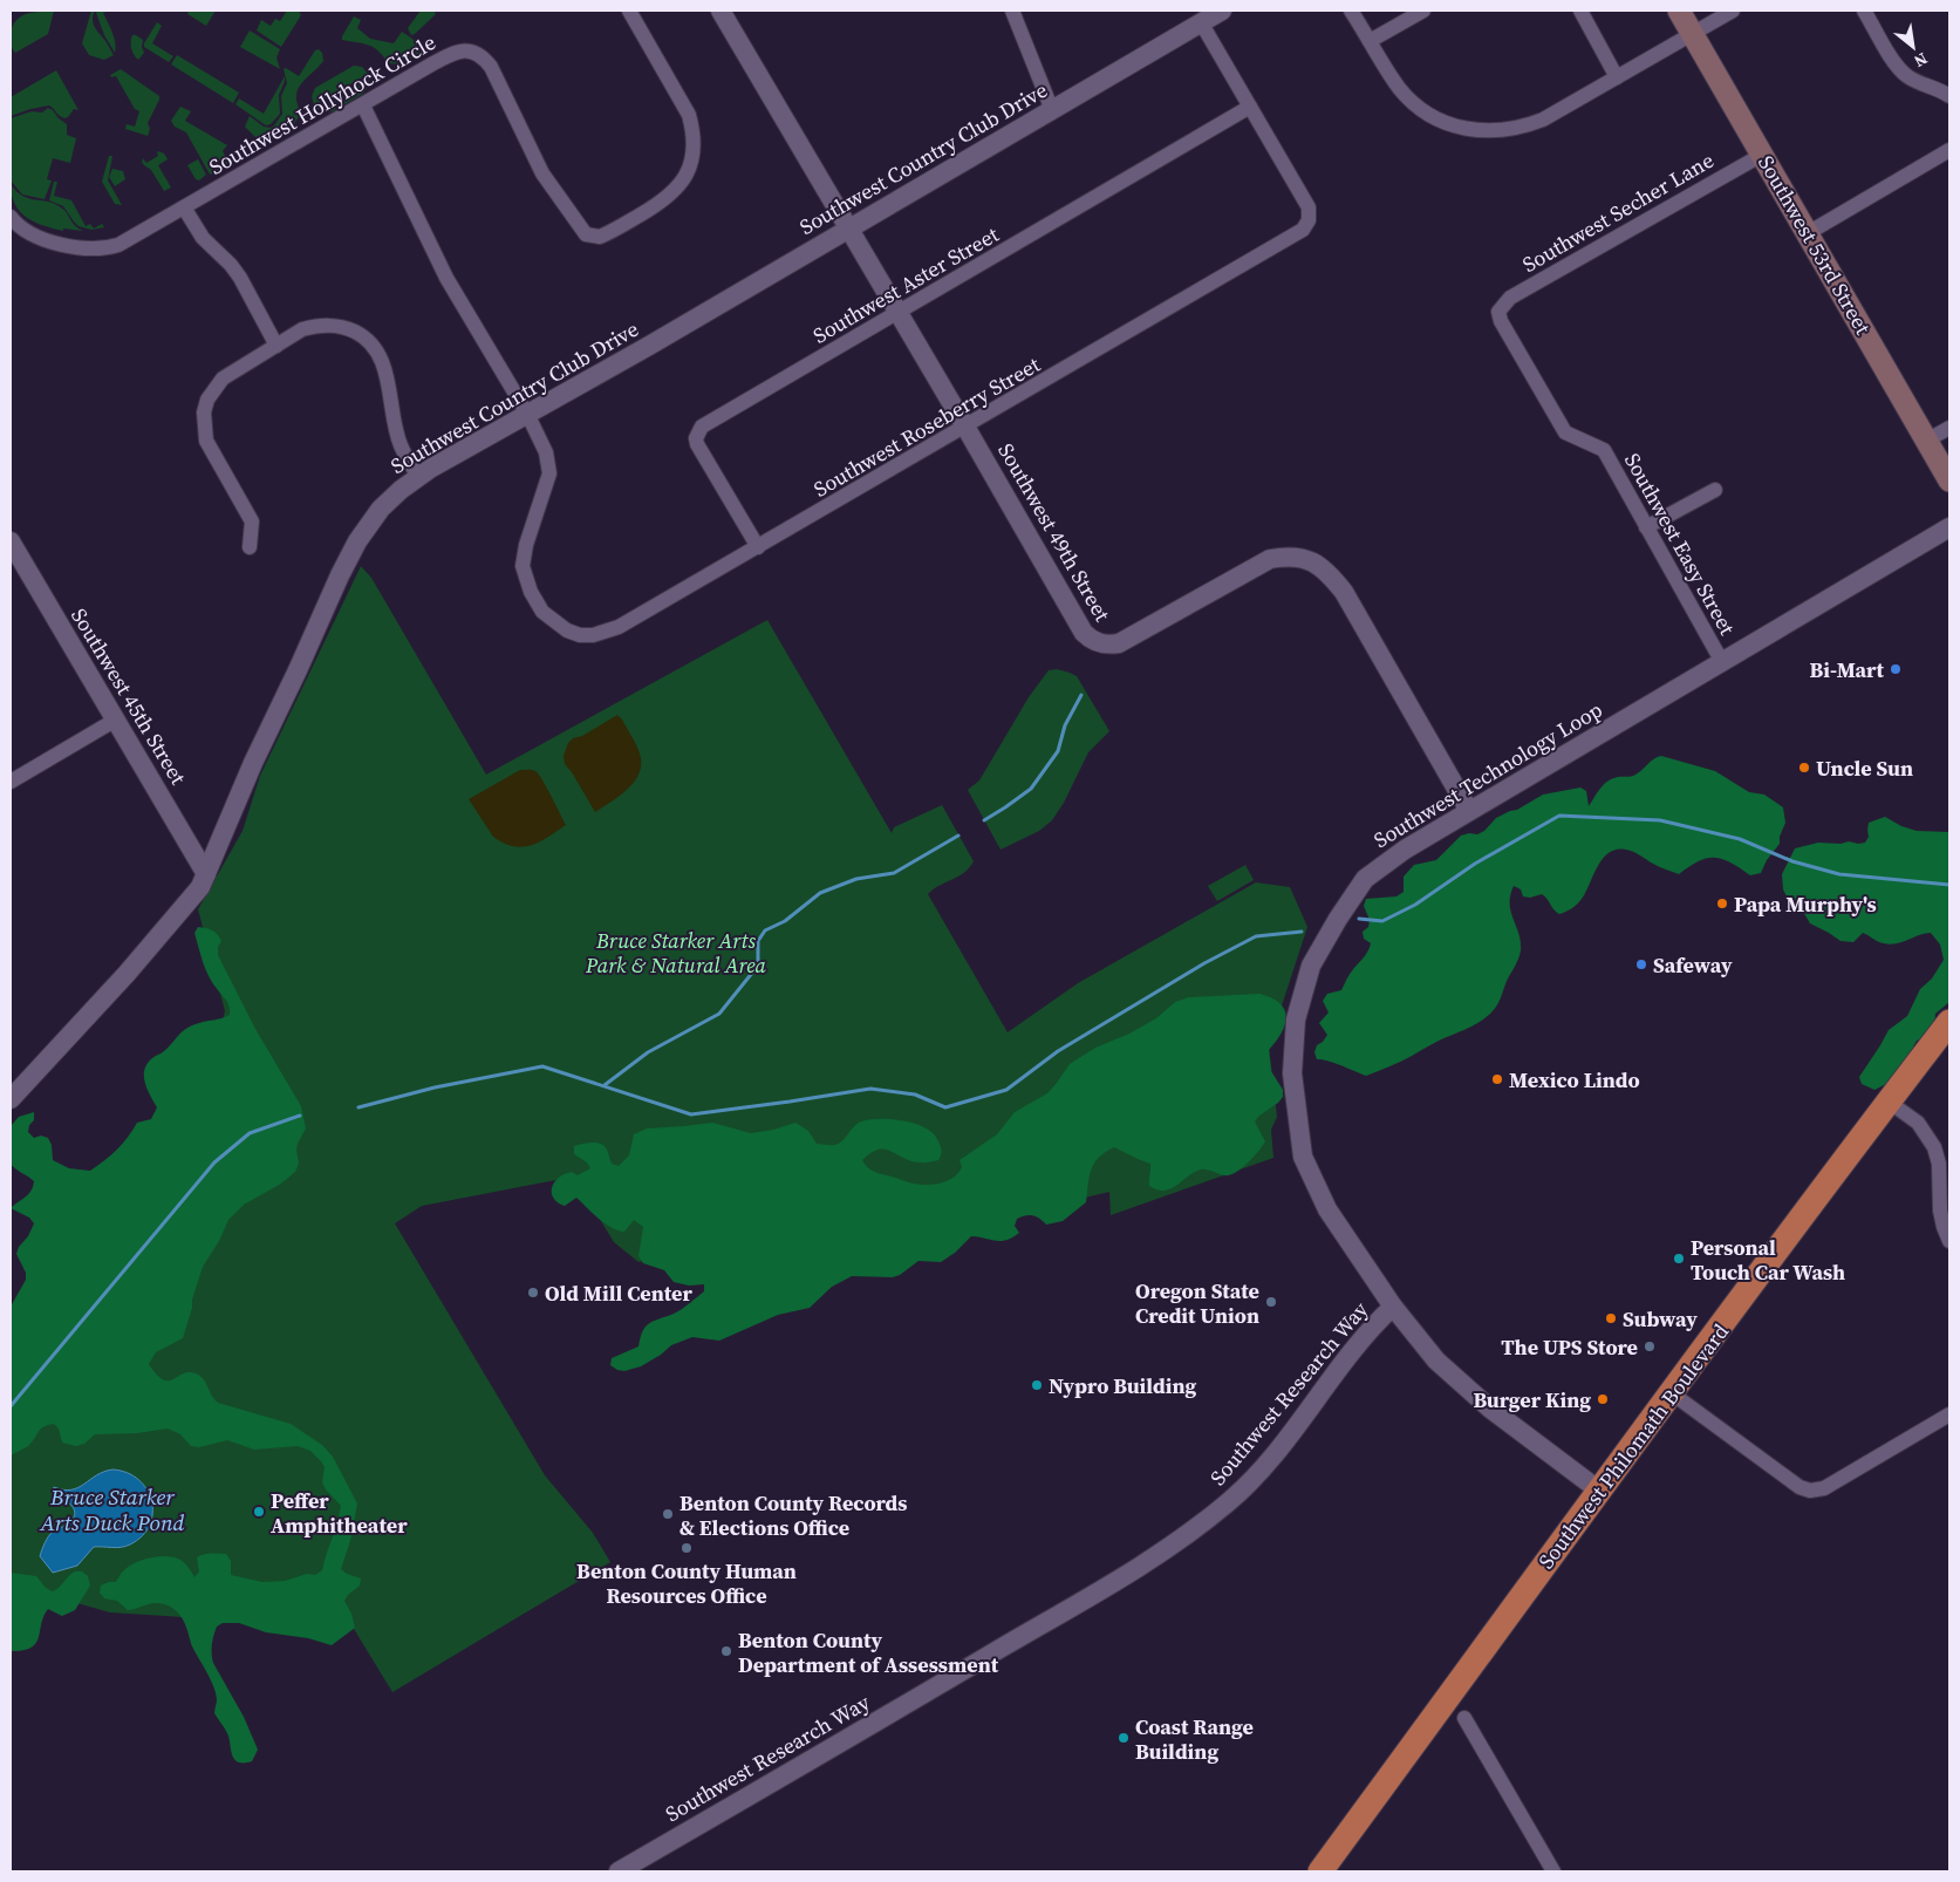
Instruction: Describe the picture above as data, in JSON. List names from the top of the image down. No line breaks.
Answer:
{"streets":{"highway":["Southwest Philomath Boulevard"],"main road":["Southwest 53rd Street"],"street":["Southwest Hollyhock Circle","Southwest Country Club Drive","Southwest Secher Lane","Southwest Aster Street","Southwest Roseberry Street","Southwest 49th Street","Southwest Easy Street","Southwest 45th Street","Southwest Technology Loop","Southwest Research Way"]},"crossings":[["Southwest Hollyhock Circle","Southwest Roseberry Street"],["Southwest Country Club Drive","Southwest Roseberry Street"],["Southwest Country Club Drive","Southwest 49th Street"],["Southwest Country Club Drive","Southwest 45th Street"],["Southwest Secher Lane","Southwest 53rd Street"],["Southwest Secher Lane","Southwest Easy Street"],["Southwest Aster Street","Southwest Roseberry Street"],["Southwest Aster Street","Southwest 49th Street"],["Southwest Roseberry Street","Southwest 49th Street"],["Southwest 49th Street","Southwest Technology Loop"],["Southwest Easy Street","Southwest Technology Loop"],["Southwest Technology Loop","Southwest Research Way"],["Southwest Technology Loop","Southwest Philomath Boulevard"]],"water":["Bruce Starker Arts Duck Pond"],"parks":["Bruce Starker Arts Park & Natural Area"],"places":["Bi-Mart","Uncle Sun","Papa Murphy's","Safeway","Mexico Lindo","Personal Touch Car Wash","Old Mill Center","Oregon State Credit Union","Subway","The UPS Store","Nypro Building","Burger King","Peffer Amphitheater","Benton County Records & Elections Office","Benton County Human Resources Office","Benton County Department of Assessment","Coast Range Building"],"north":"bottom right"}
